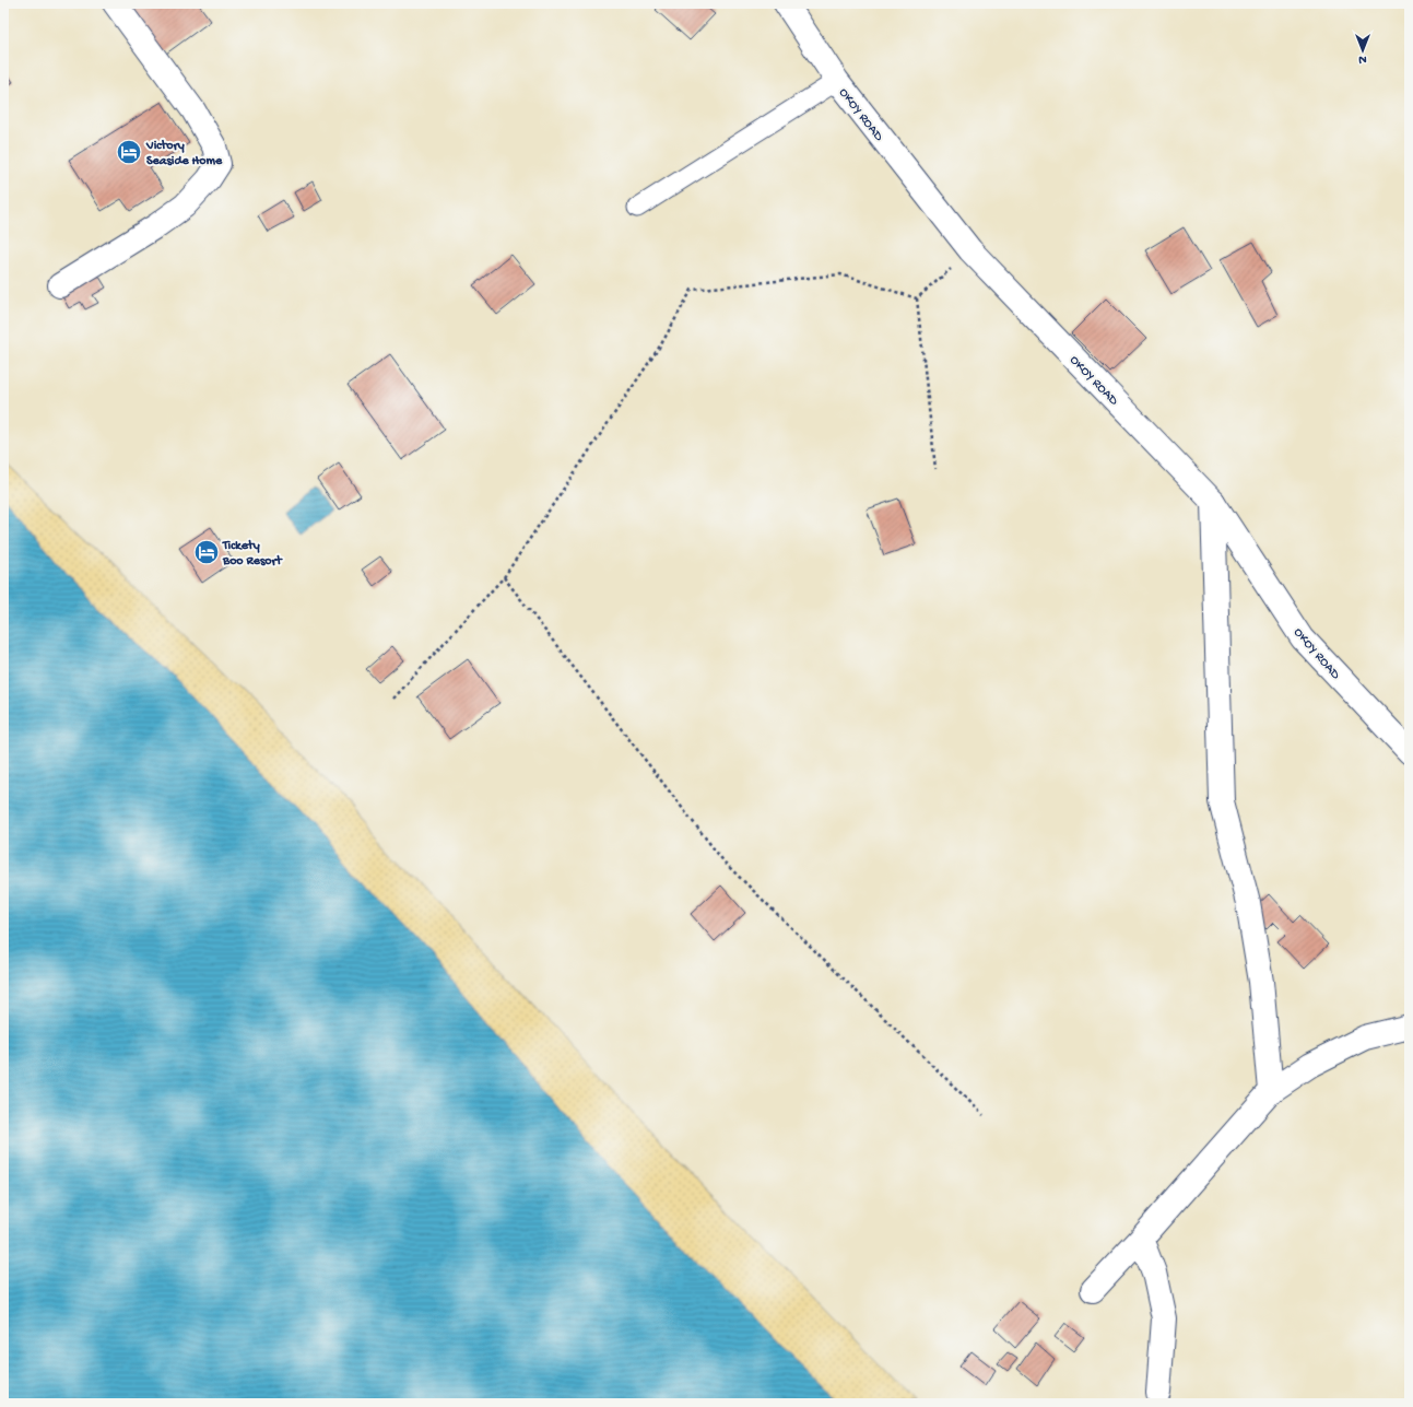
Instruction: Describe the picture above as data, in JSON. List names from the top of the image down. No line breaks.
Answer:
{"streets":{"street":["OKOY ROAD"]},"places":{"hotel":["Victory Seaside Home","Tickety Boo Resort"]},"north":"bottom"}
